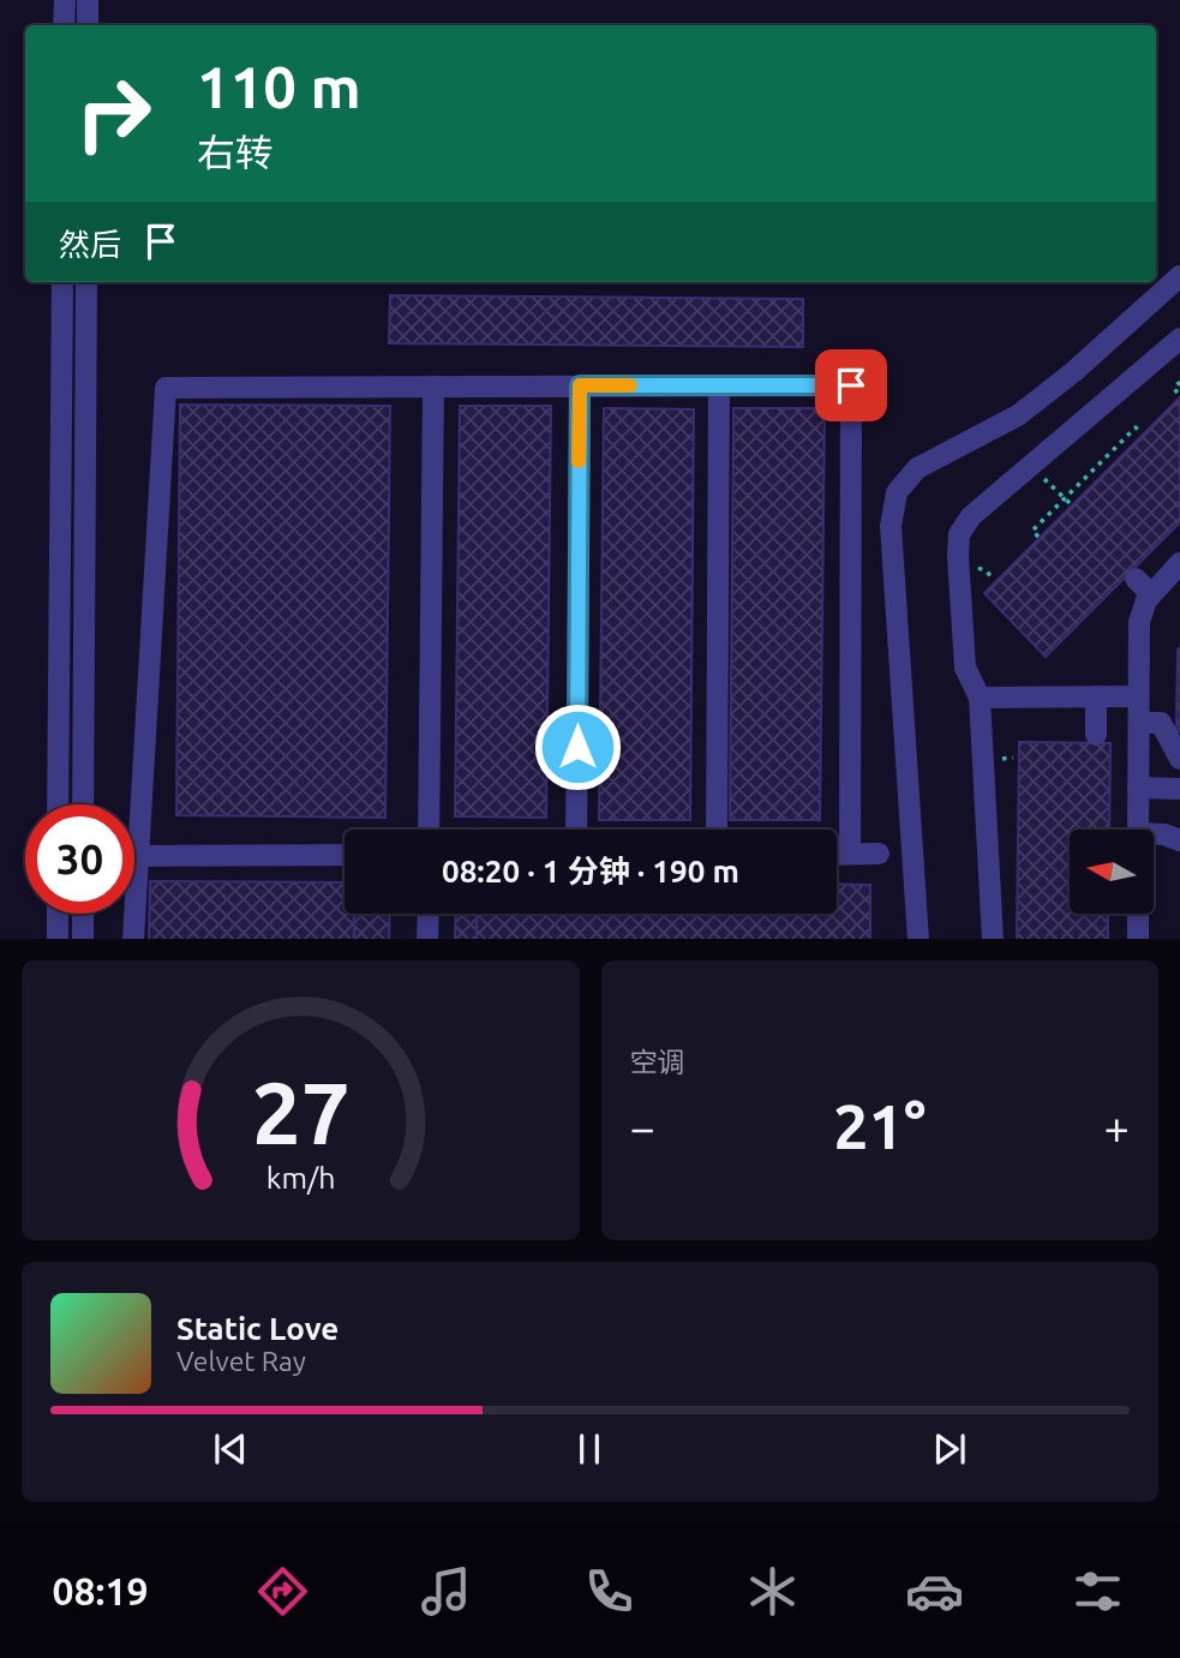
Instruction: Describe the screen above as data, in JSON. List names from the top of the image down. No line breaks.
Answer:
{"north":"left","page":{"turn":["110 m","右转"],"then":"然后","limit":"30","trip":"08:20 · 1 分钟 · 190 m","tile":"空调","heat":["−","21°","+"],"song":["Static Love","Velvet Ray"],"tabs":"08:19","gauge":["27","km/h"]}}
